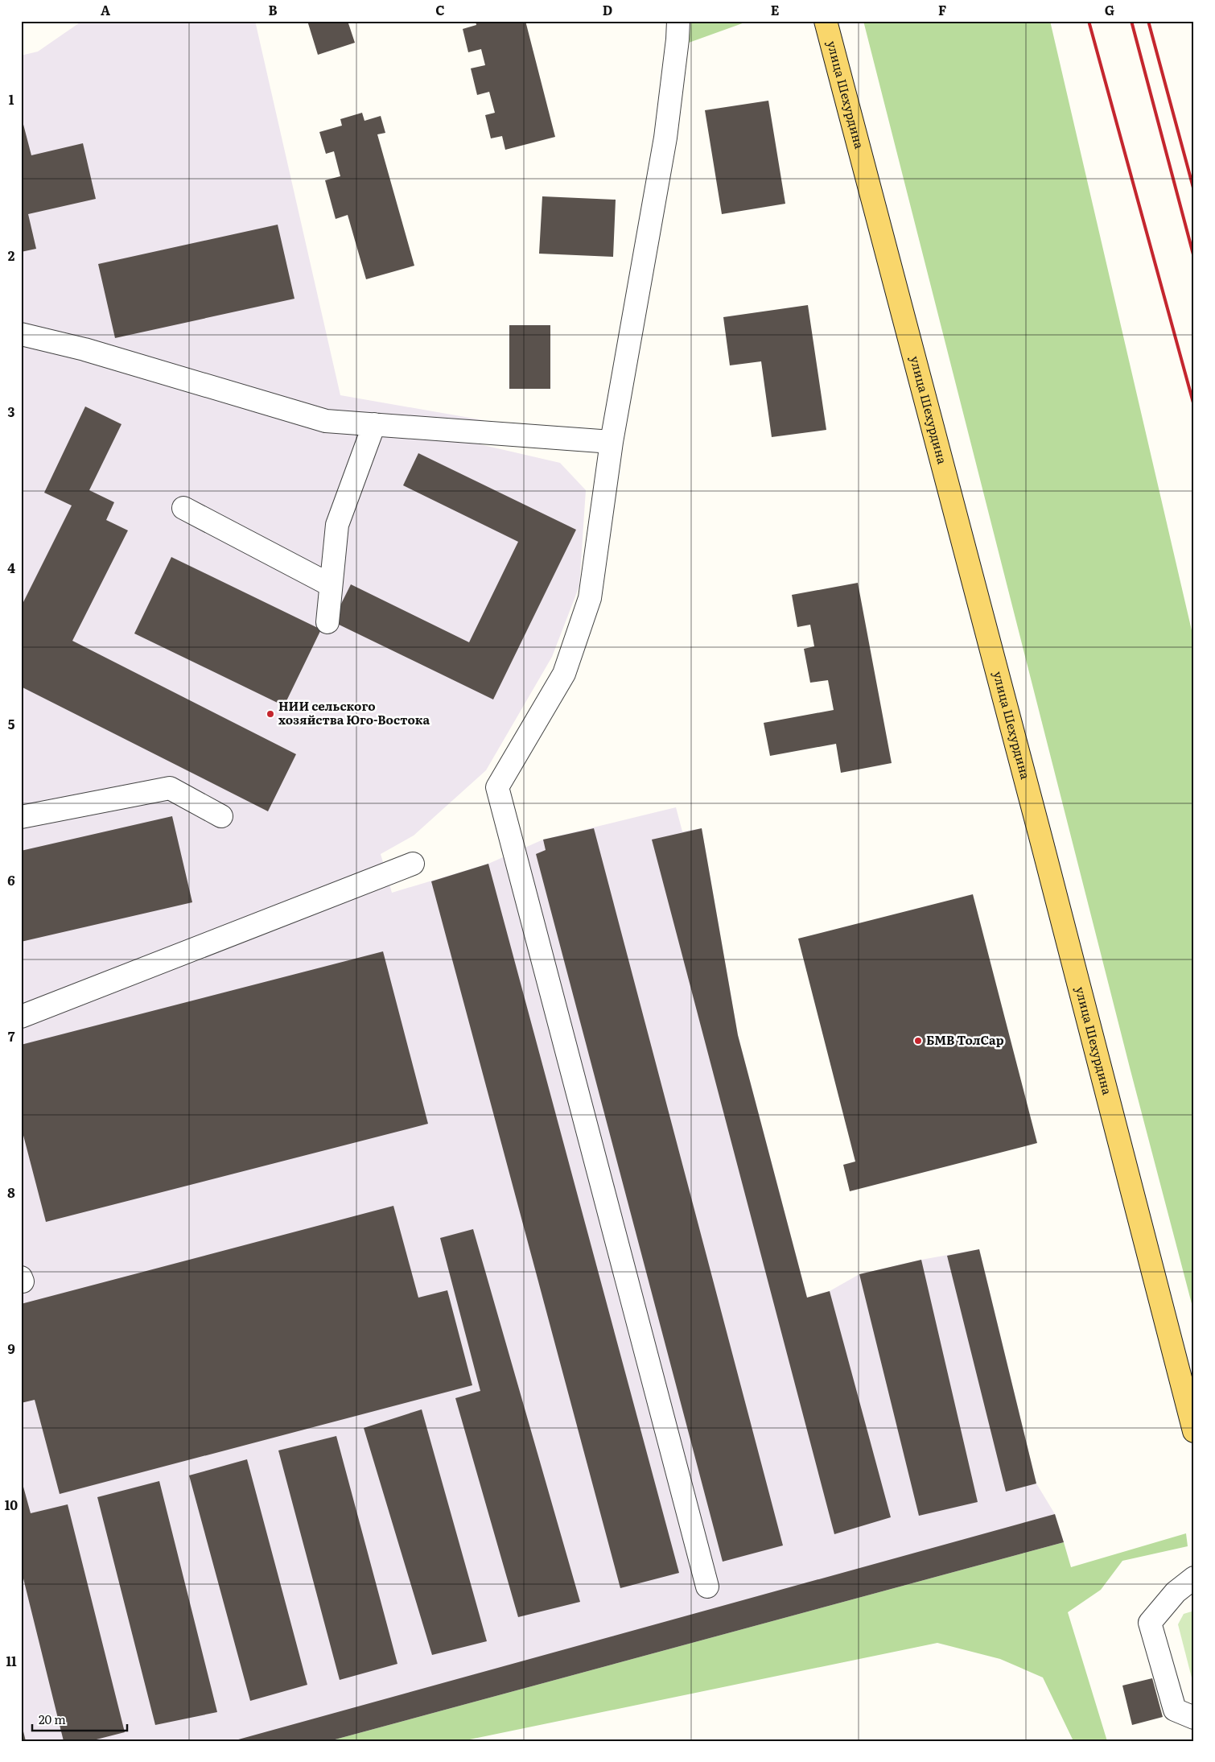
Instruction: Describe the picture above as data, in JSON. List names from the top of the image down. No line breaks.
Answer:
{"streets":{"main road":["улица Шехурдина"]},"places":["НИИ сельского хозяйства Юго-Востока","БМВ ТолСар"],"scale_bar":"20 m","grid":{"columns":["A","B","C","D","E","F","G"],"rows":["1","2","3","4","5","6","7","8","9","10","11"]}}
